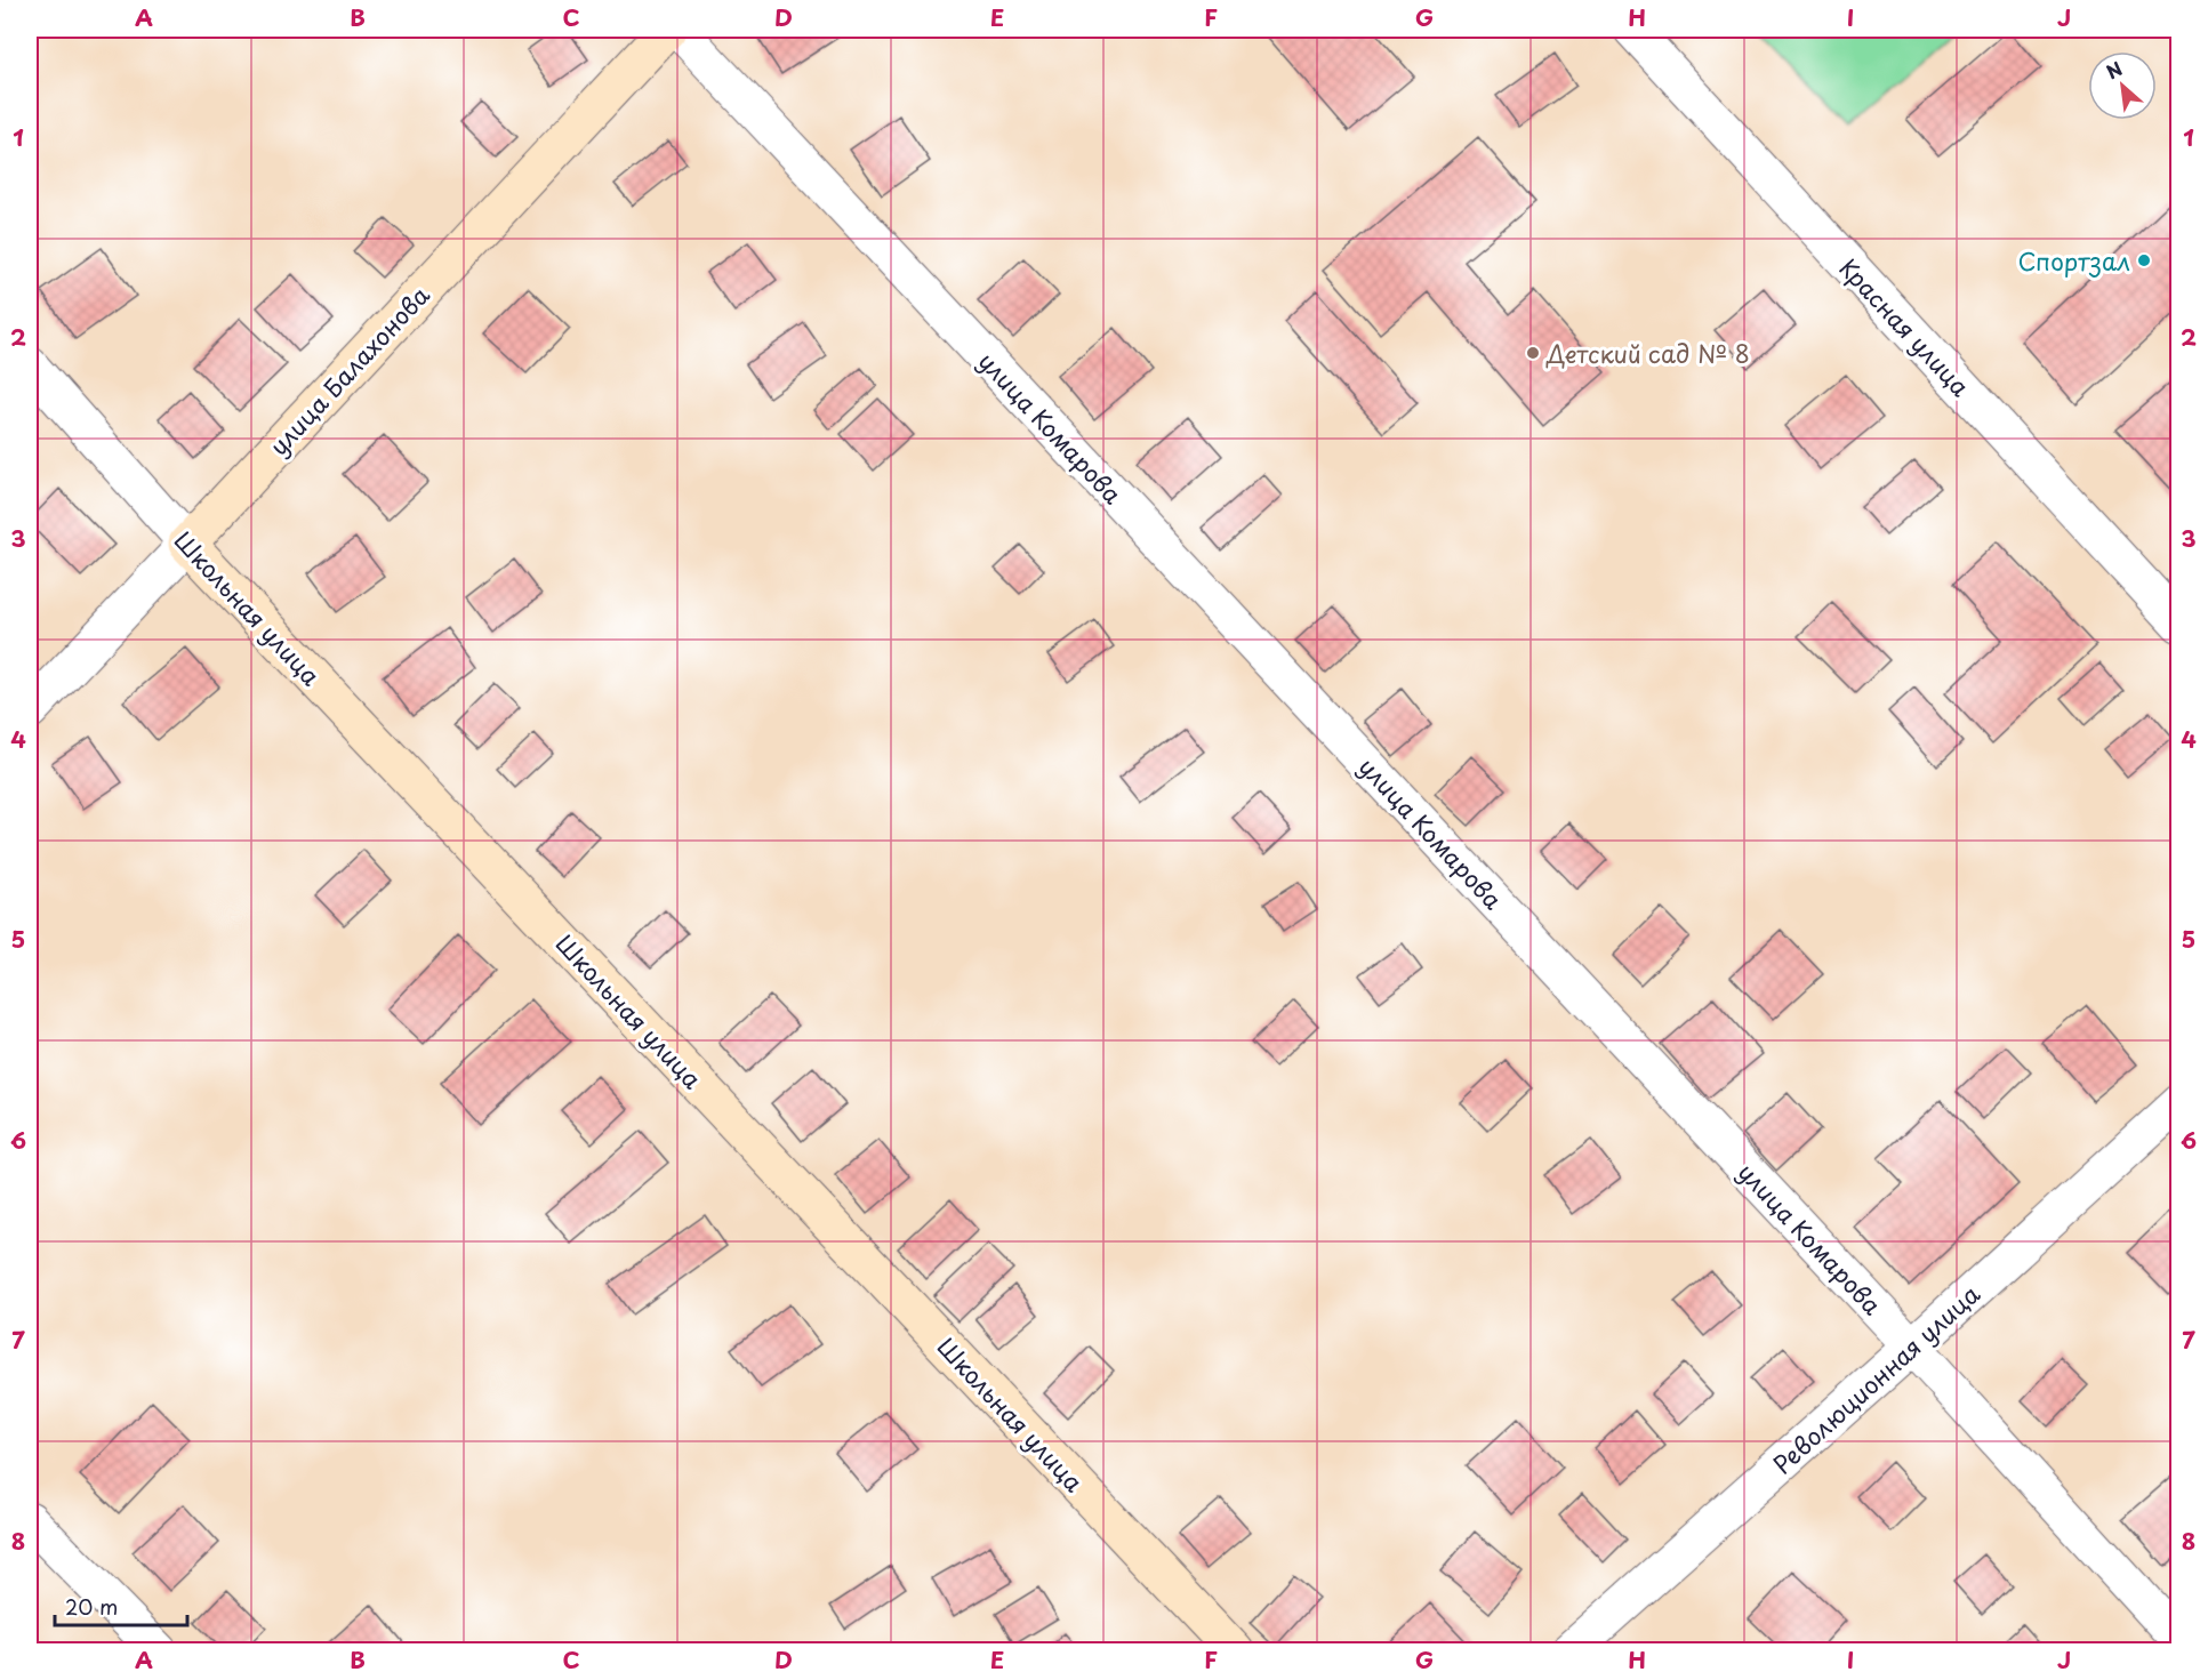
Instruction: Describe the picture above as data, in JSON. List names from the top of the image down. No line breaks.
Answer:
{"streets":{"street":["Красная улица","улица Балахонова","улица Комарова","Школьная улица","Революционная улица"]},"crossings":[["улица Балахонова","Школьная улица"],["улица Комарова","Революционная улица"]],"places":["Спортзал","Детский сад № 8"],"scale_bar":"20 m","north":"top left","grid":{"columns":["A","B","C","D","E","F","G","H","I","J"],"rows":["1","2","3","4","5","6","7","8"]}}
